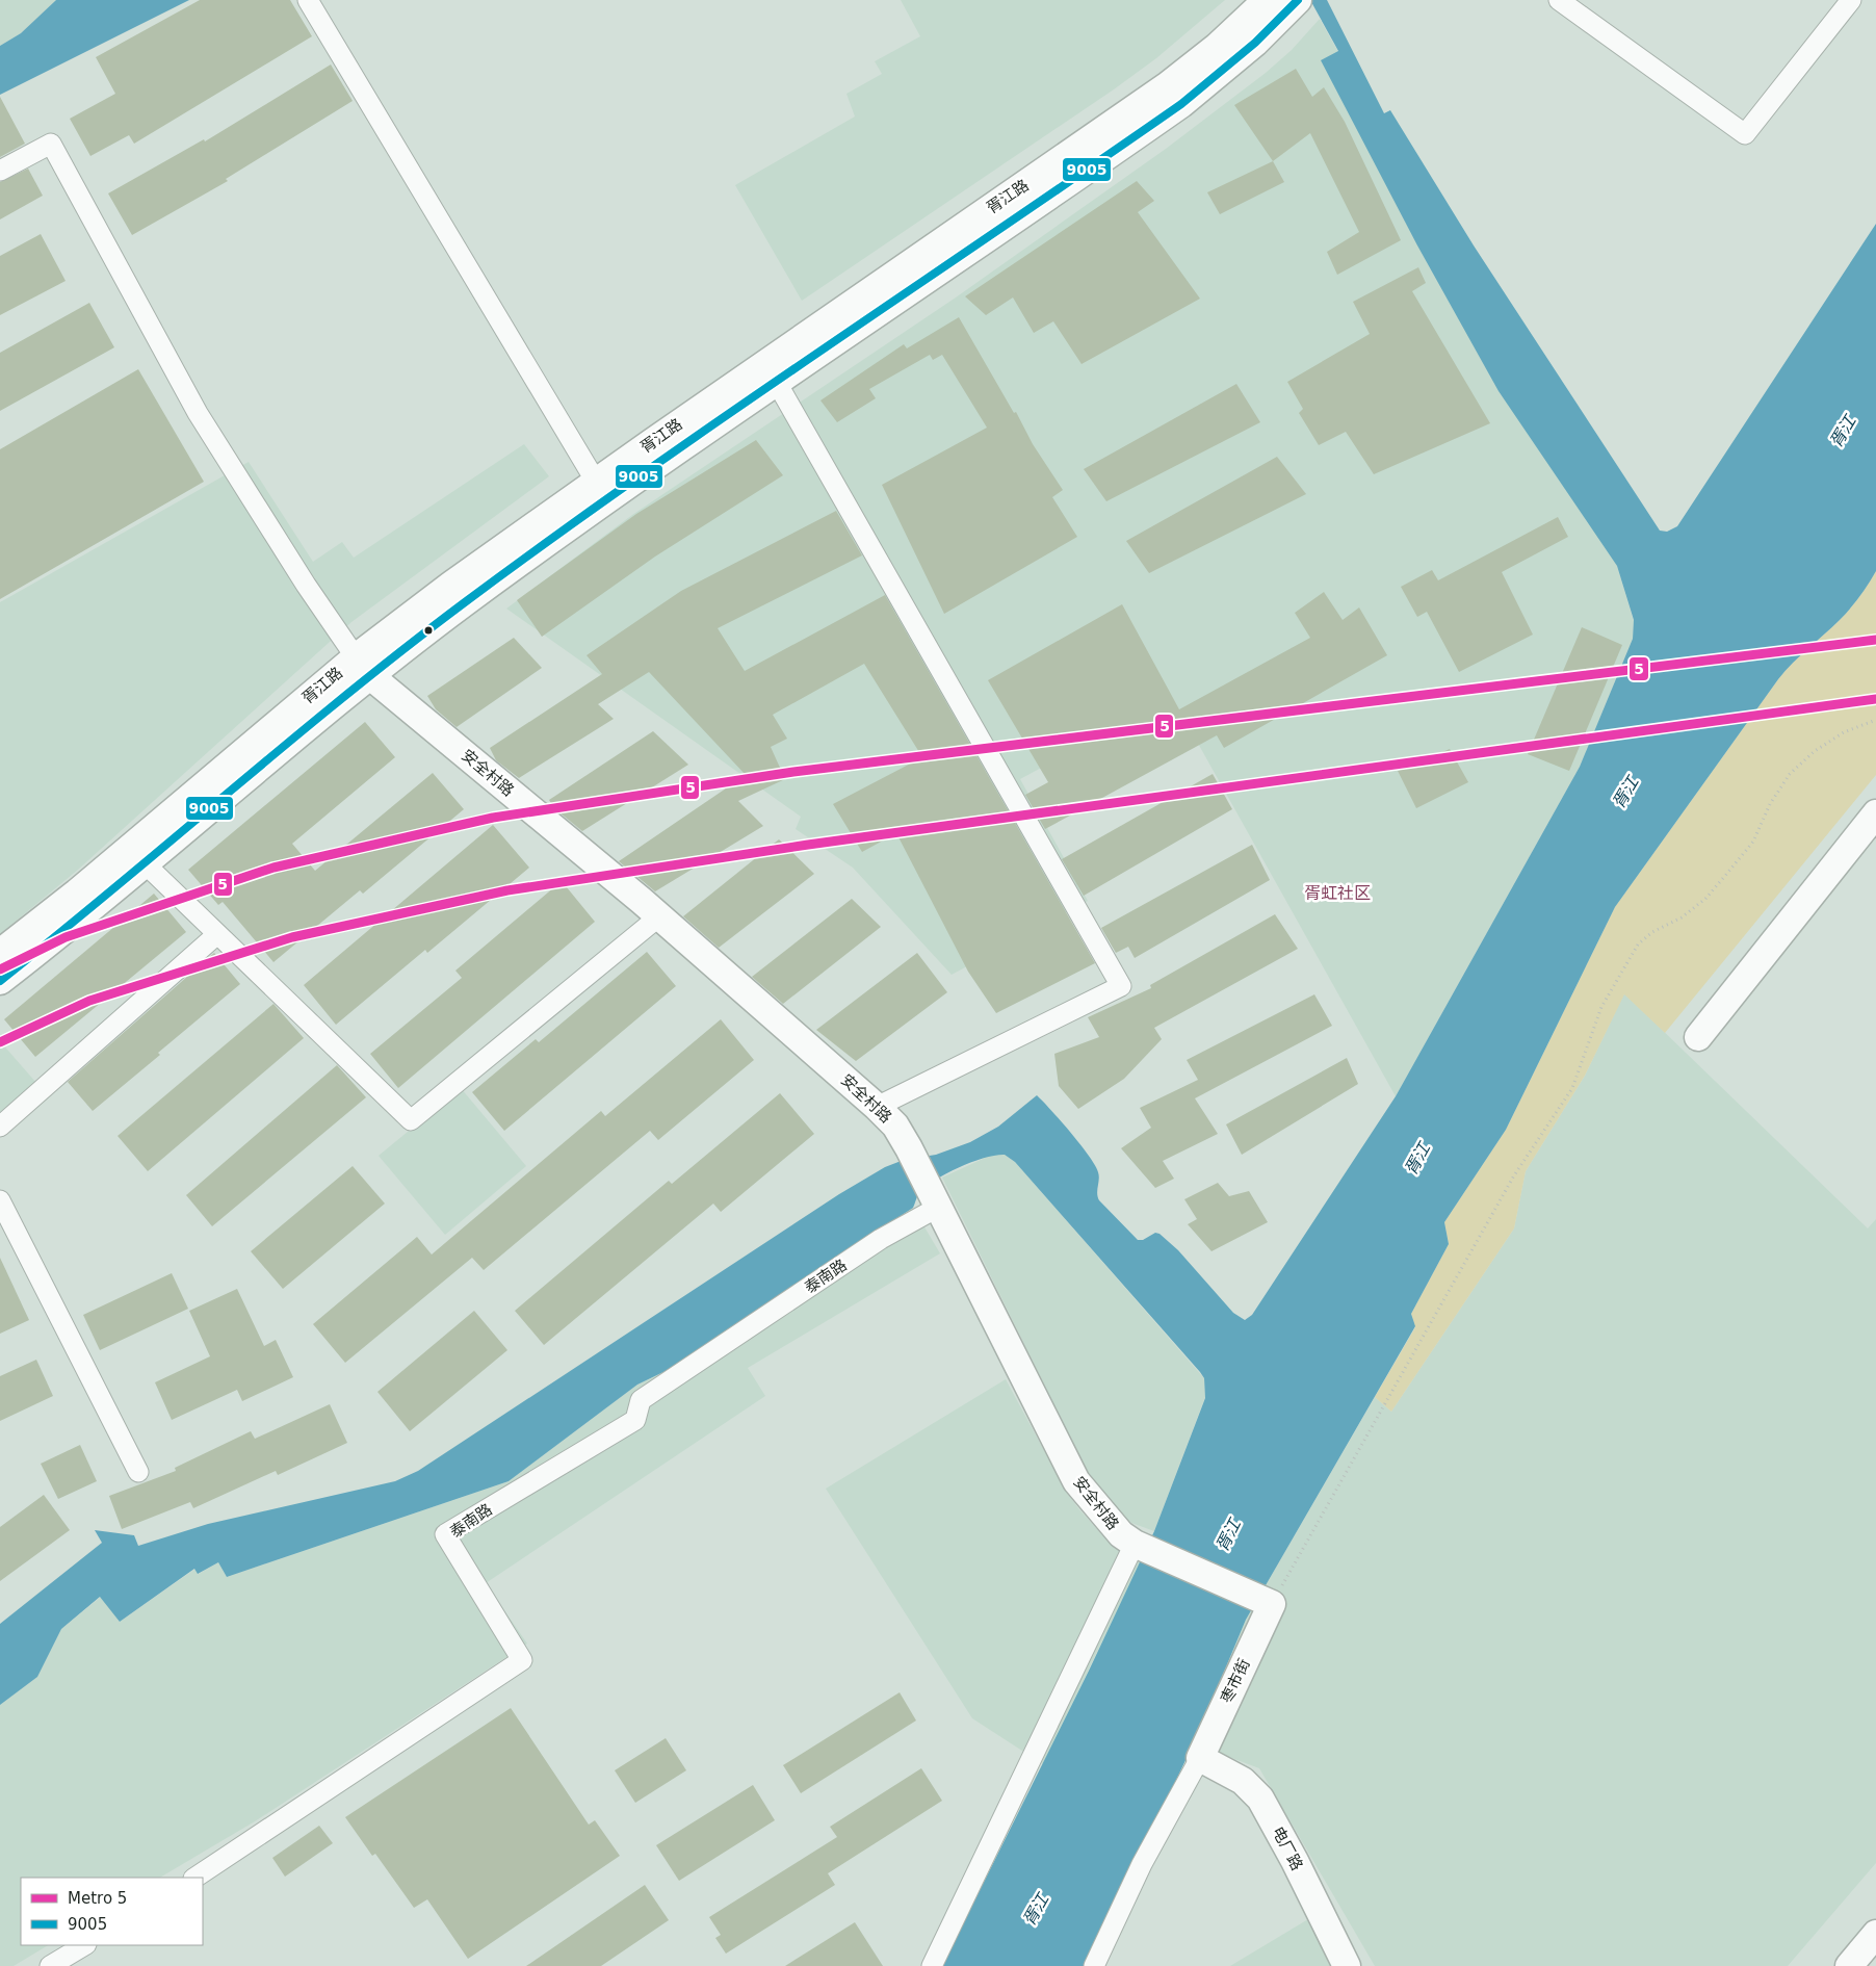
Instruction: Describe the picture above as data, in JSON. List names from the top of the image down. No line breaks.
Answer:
{"streets":{"main road":["胥江路","安全村路","枣市街","电厂路"],"street":["泰南路"]},"crossings":[["胥江路","安全村路"],["安全村路","泰南路"],["安全村路","枣市街"],["枣市街","电厂路"]],"districts":["胥虹社区"],"water":["胥江"],"lines":["transit line 9005","metro line 5"],"legend":["Metro 5","9005"]}
